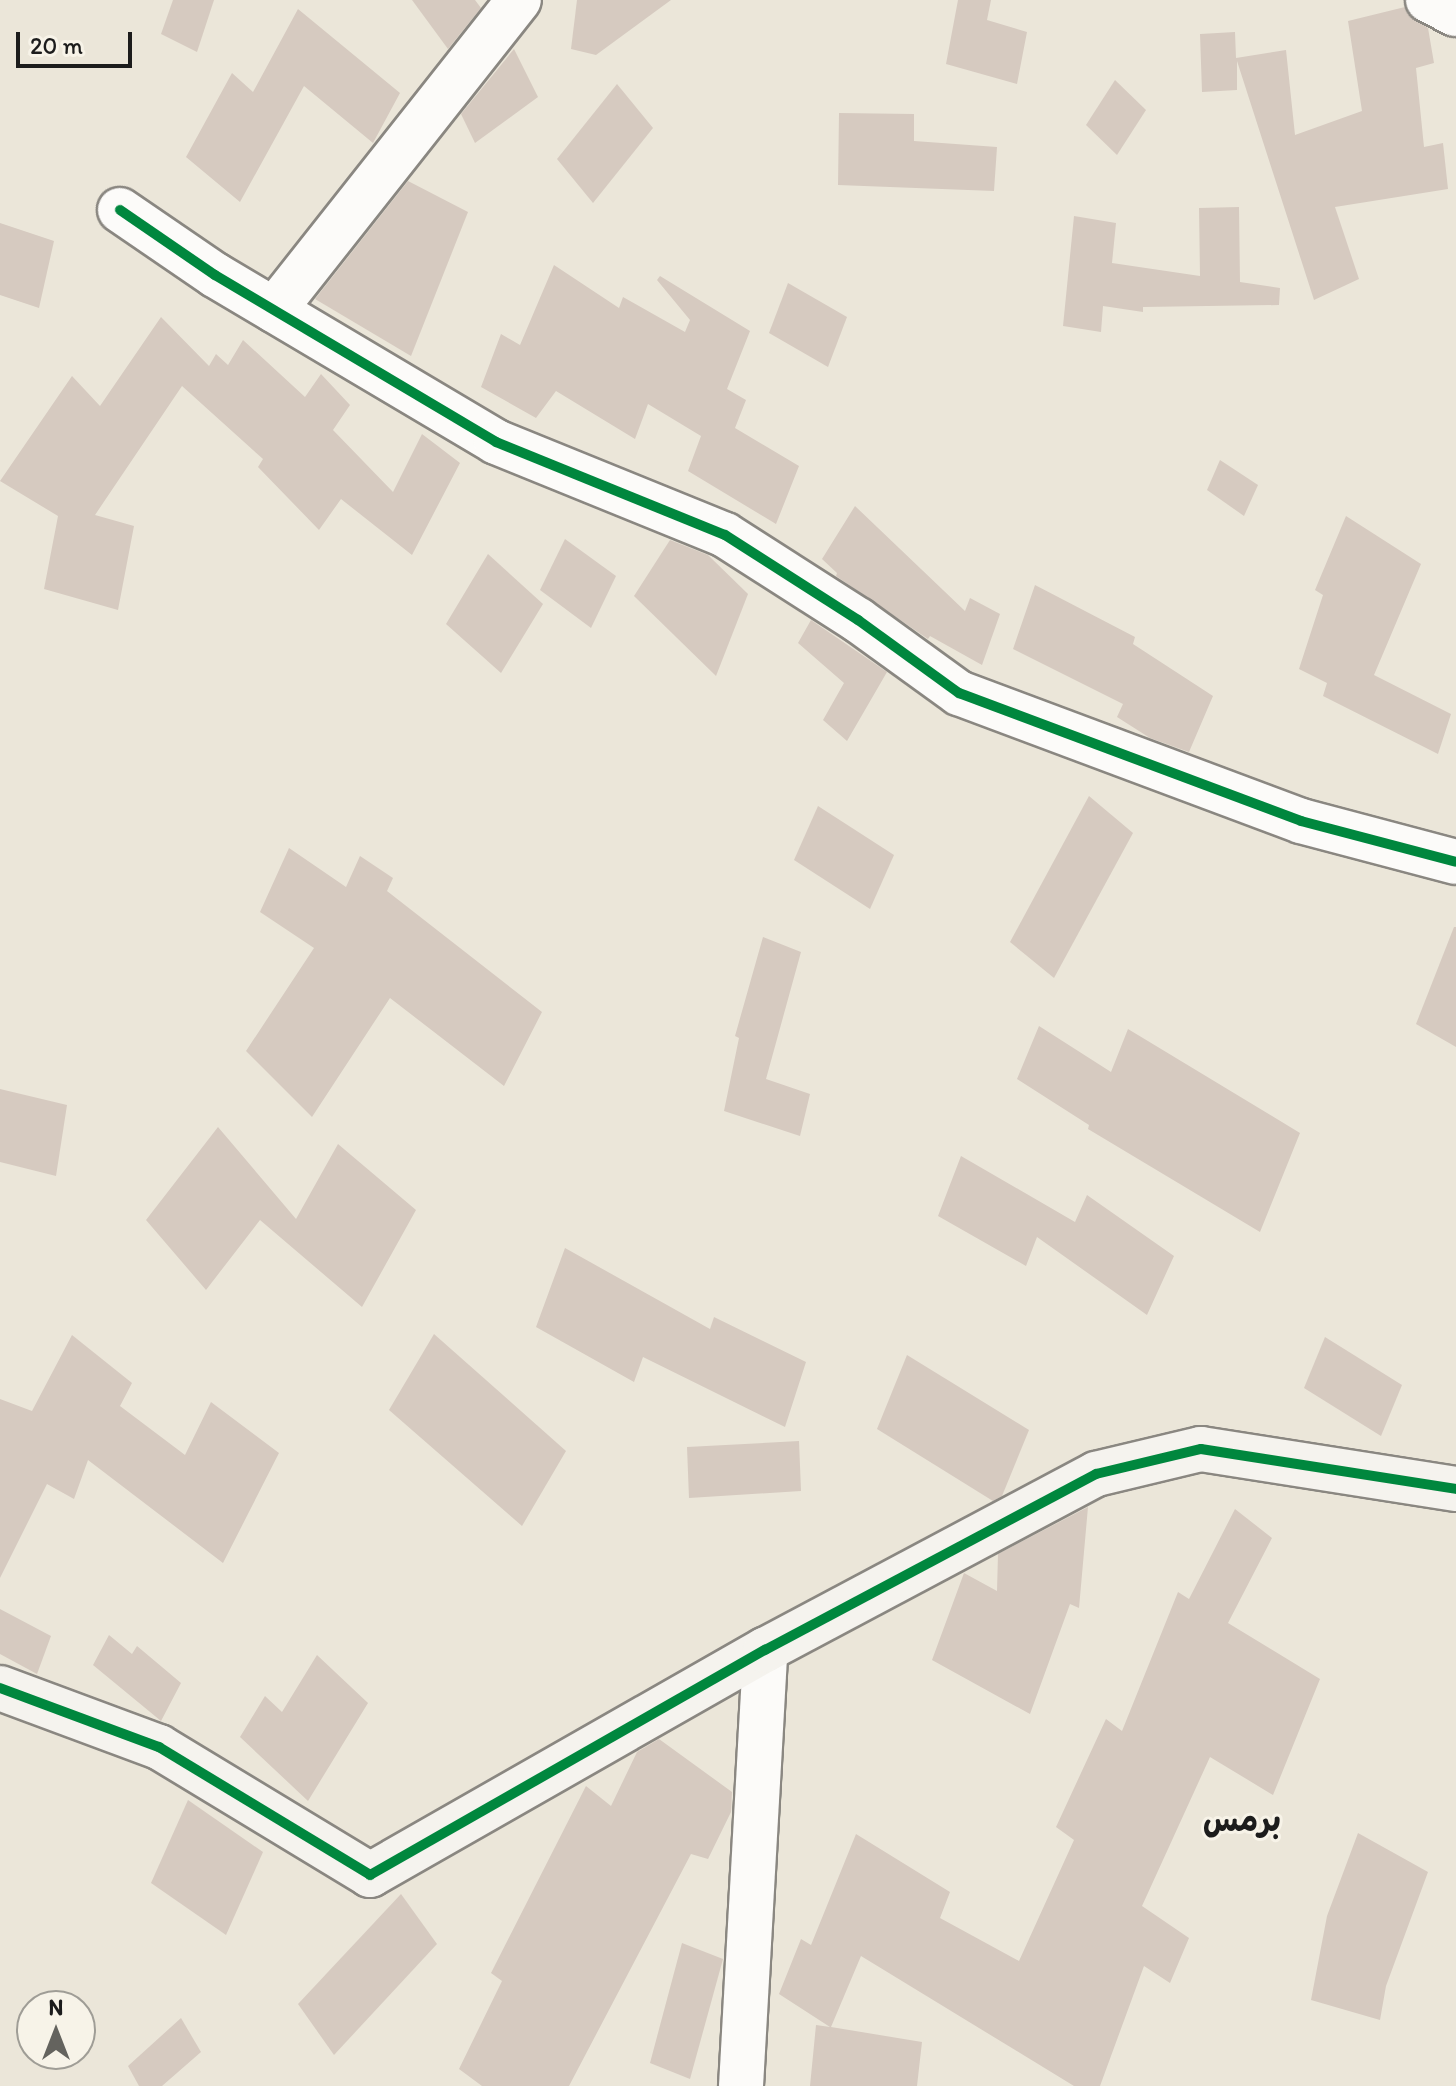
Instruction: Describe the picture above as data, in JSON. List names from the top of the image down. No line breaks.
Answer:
{"districts":["برمس"],"scale_bar":"20 m","north":"top"}
